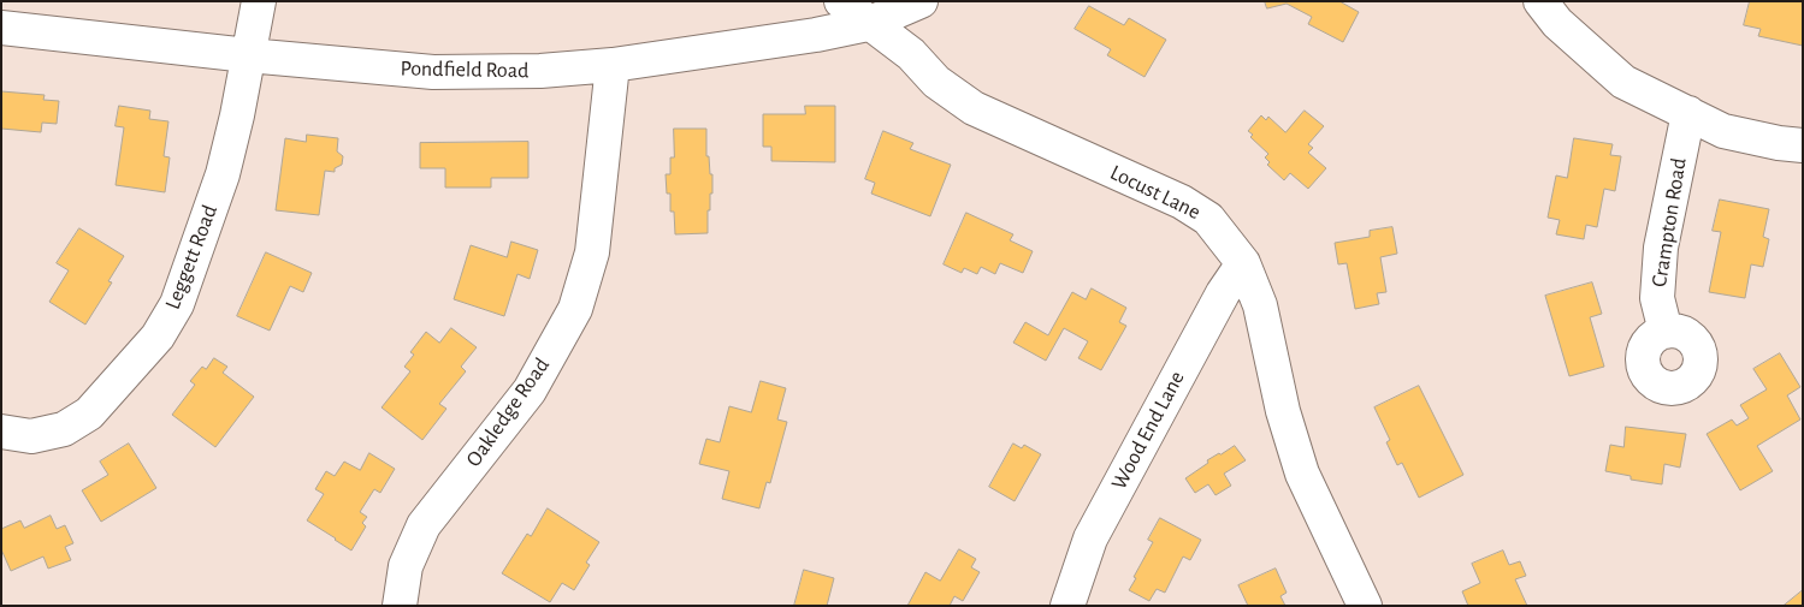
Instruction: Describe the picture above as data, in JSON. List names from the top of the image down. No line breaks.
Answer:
{"streets":{"street":["Pondfield Road","Locust Lane","Crampton Road","Leggett Road","Oakledge Road","Wood End Lane"]},"crossings":[["Pondfield Road","Locust Lane"],["Pondfield Road","Leggett Road"],["Pondfield Road","Oakledge Road"],["Locust Lane","Wood End Lane"]]}
